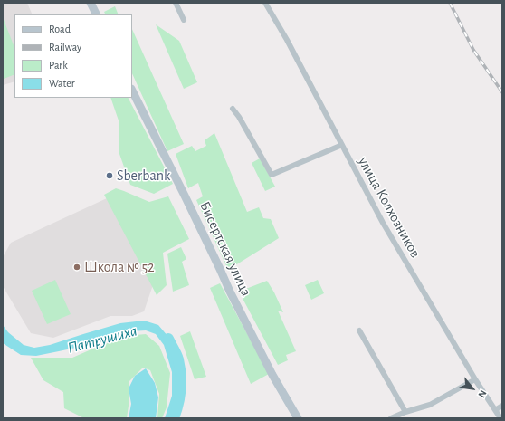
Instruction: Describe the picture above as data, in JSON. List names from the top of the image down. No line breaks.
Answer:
{"streets":{"main road":["Бисертская улица"],"street":["улица Колхозников"]},"water":["Патрушиха"],"places":["Sberbank","Школа № 52"],"legend":["Road","Railway","Park","Water"],"north":"bottom right"}
